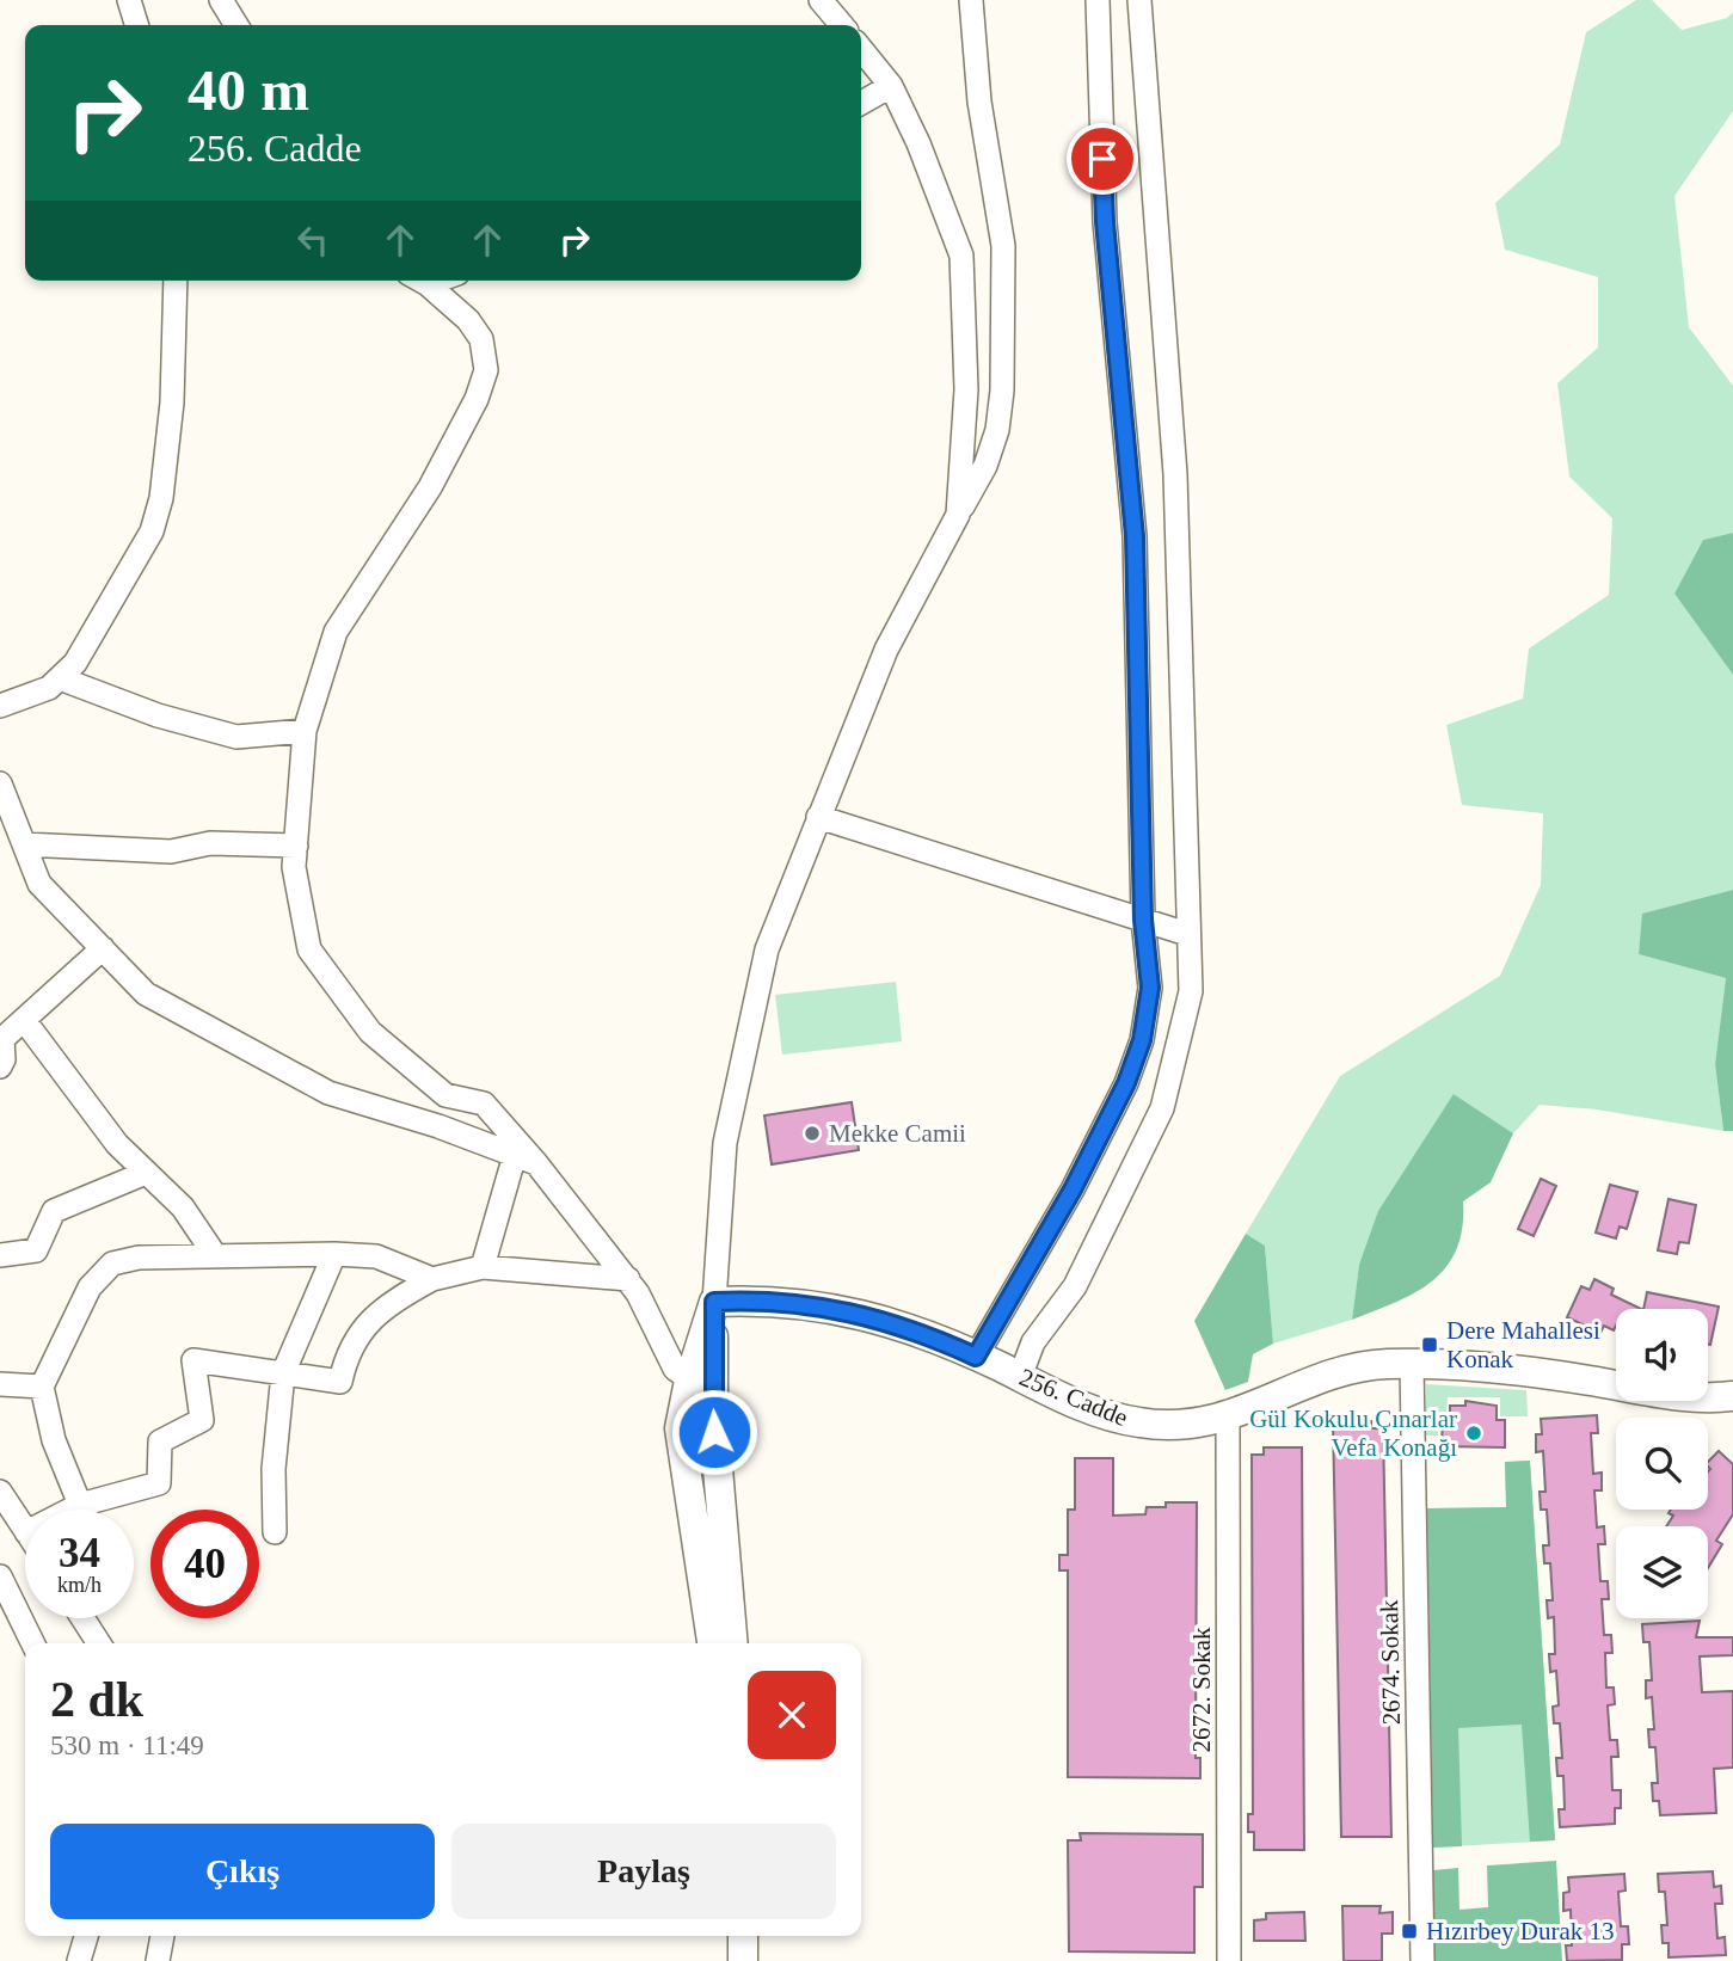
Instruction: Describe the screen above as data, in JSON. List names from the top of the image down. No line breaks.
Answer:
{"streets":{"street":["256. Cadde","2674. Sokak","2672. Sokak"]},"crossings":[["256. Cadde","2674. Sokak"],["256. Cadde","2672. Sokak"]],"places":{"other":["Mekke Camii","Gül Kokulu Çınarlar Vefa Konağı"],"transit":["Dere Mahallesi Konak","Hızırbey Durak 13"]},"page":{"turn":["40 m","256. Cadde"],"speed":"34 km/h","limit":"40","heading":["2 dk","530 m · 11:49"],"buttons":["Çıkış","Paylaş"]}}
